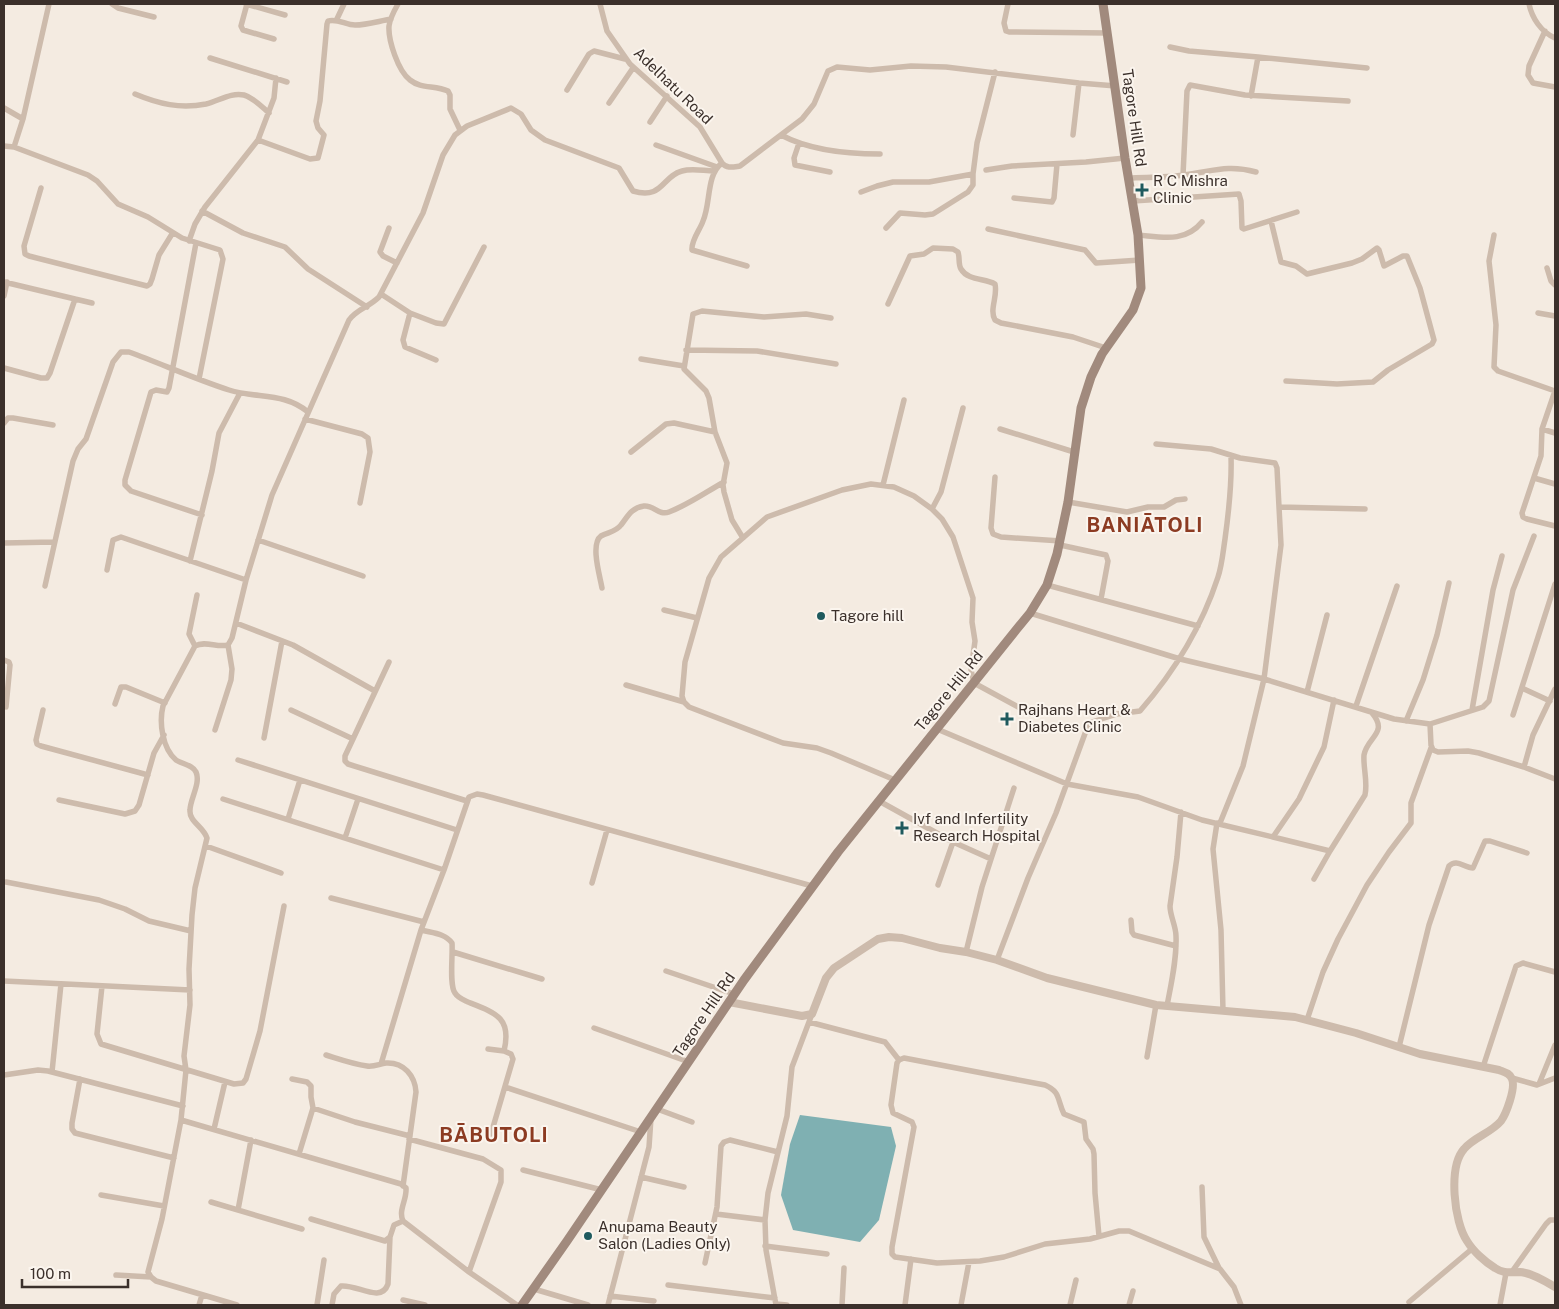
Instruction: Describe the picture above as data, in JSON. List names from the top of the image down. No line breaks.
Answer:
{"streets":{"main road":["Tagore Hill Rd"],"street":["Adelhatu Road"]},"districts":["BANIĀTOLI","BĀBUTOLI"],"places":{"health":["R C Mishra Clinic","Rajhans Heart & Diabetes Clinic","Ivf and Infertility Research Hospital"],"other":["Tagore hill","Anupama Beauty Salon (Ladies Only)"]},"scale_bar":"100 m"}
